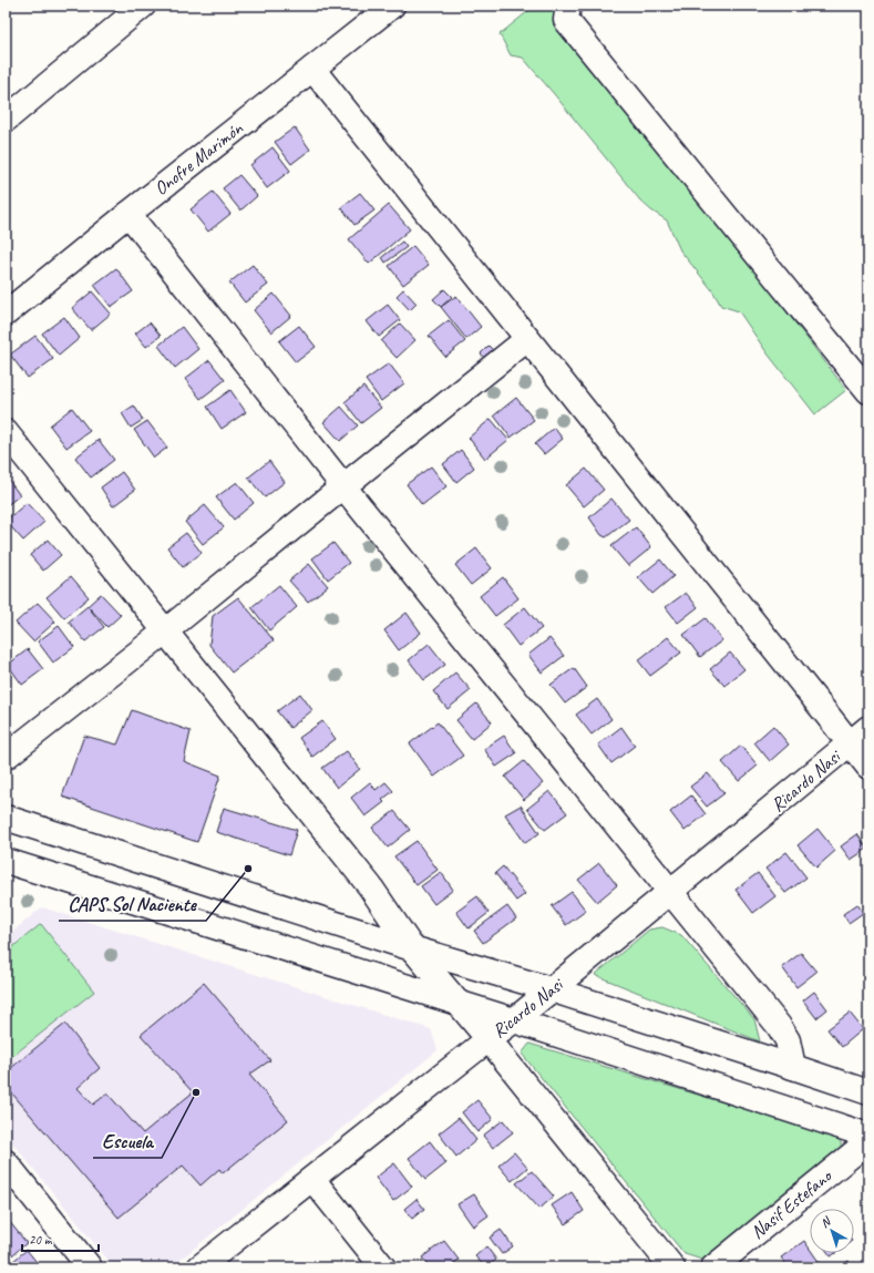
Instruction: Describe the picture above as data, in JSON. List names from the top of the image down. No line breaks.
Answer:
{"streets":{"street":["Onofre Marimón","Ricardo Nasi","Nasif Estefano"]},"places":["CAPS Sol Naciente","Escuela"],"scale_bar":"20 m","north":"top left"}
